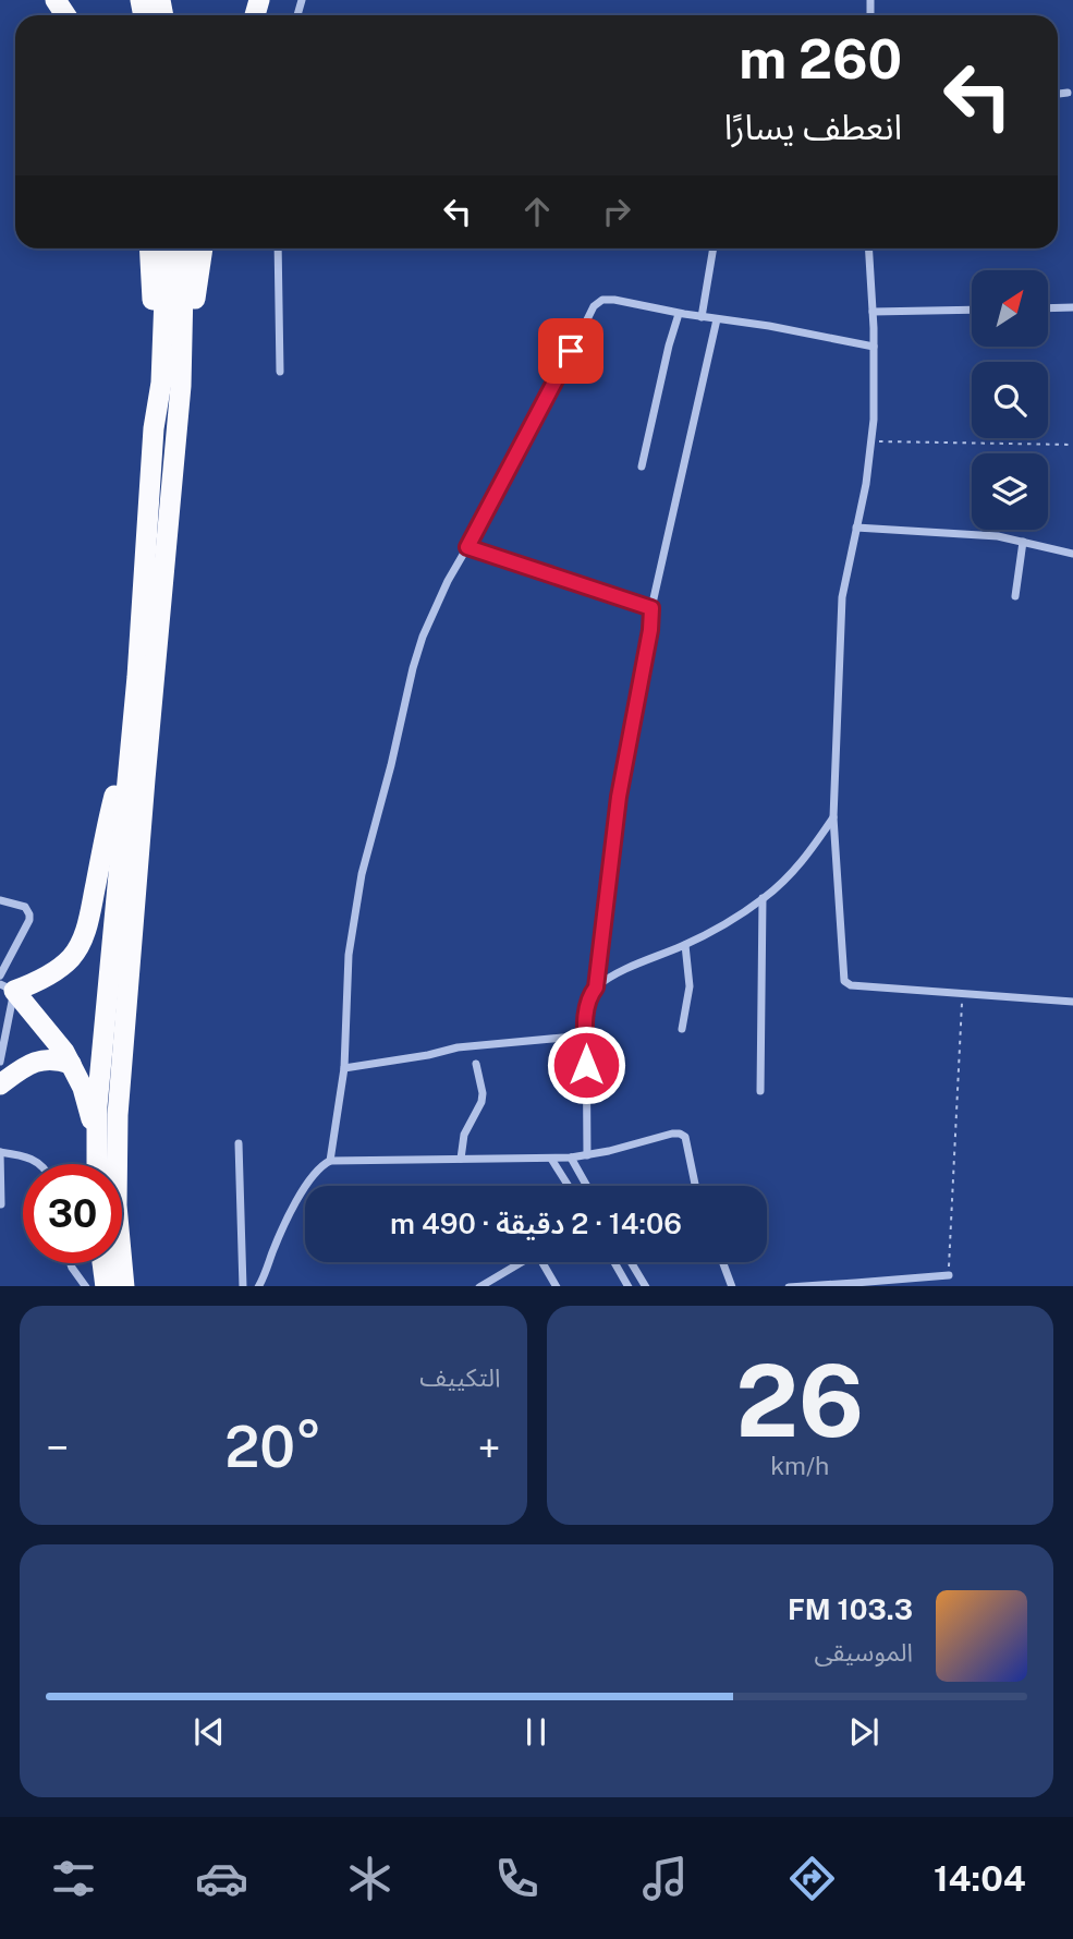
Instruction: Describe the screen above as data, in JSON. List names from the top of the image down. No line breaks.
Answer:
{"north":"top right","page":{"turn":["260 m","انعطف يسارًا"],"limit":"30","trip":"14:06 · 2 دقيقة · 490 m","tile":[["26","km/h"],"التكييف"],"heat":["−","20°","+"],"song":["103.3 FM","الموسيقى"],"tabs":"14:04"}}
